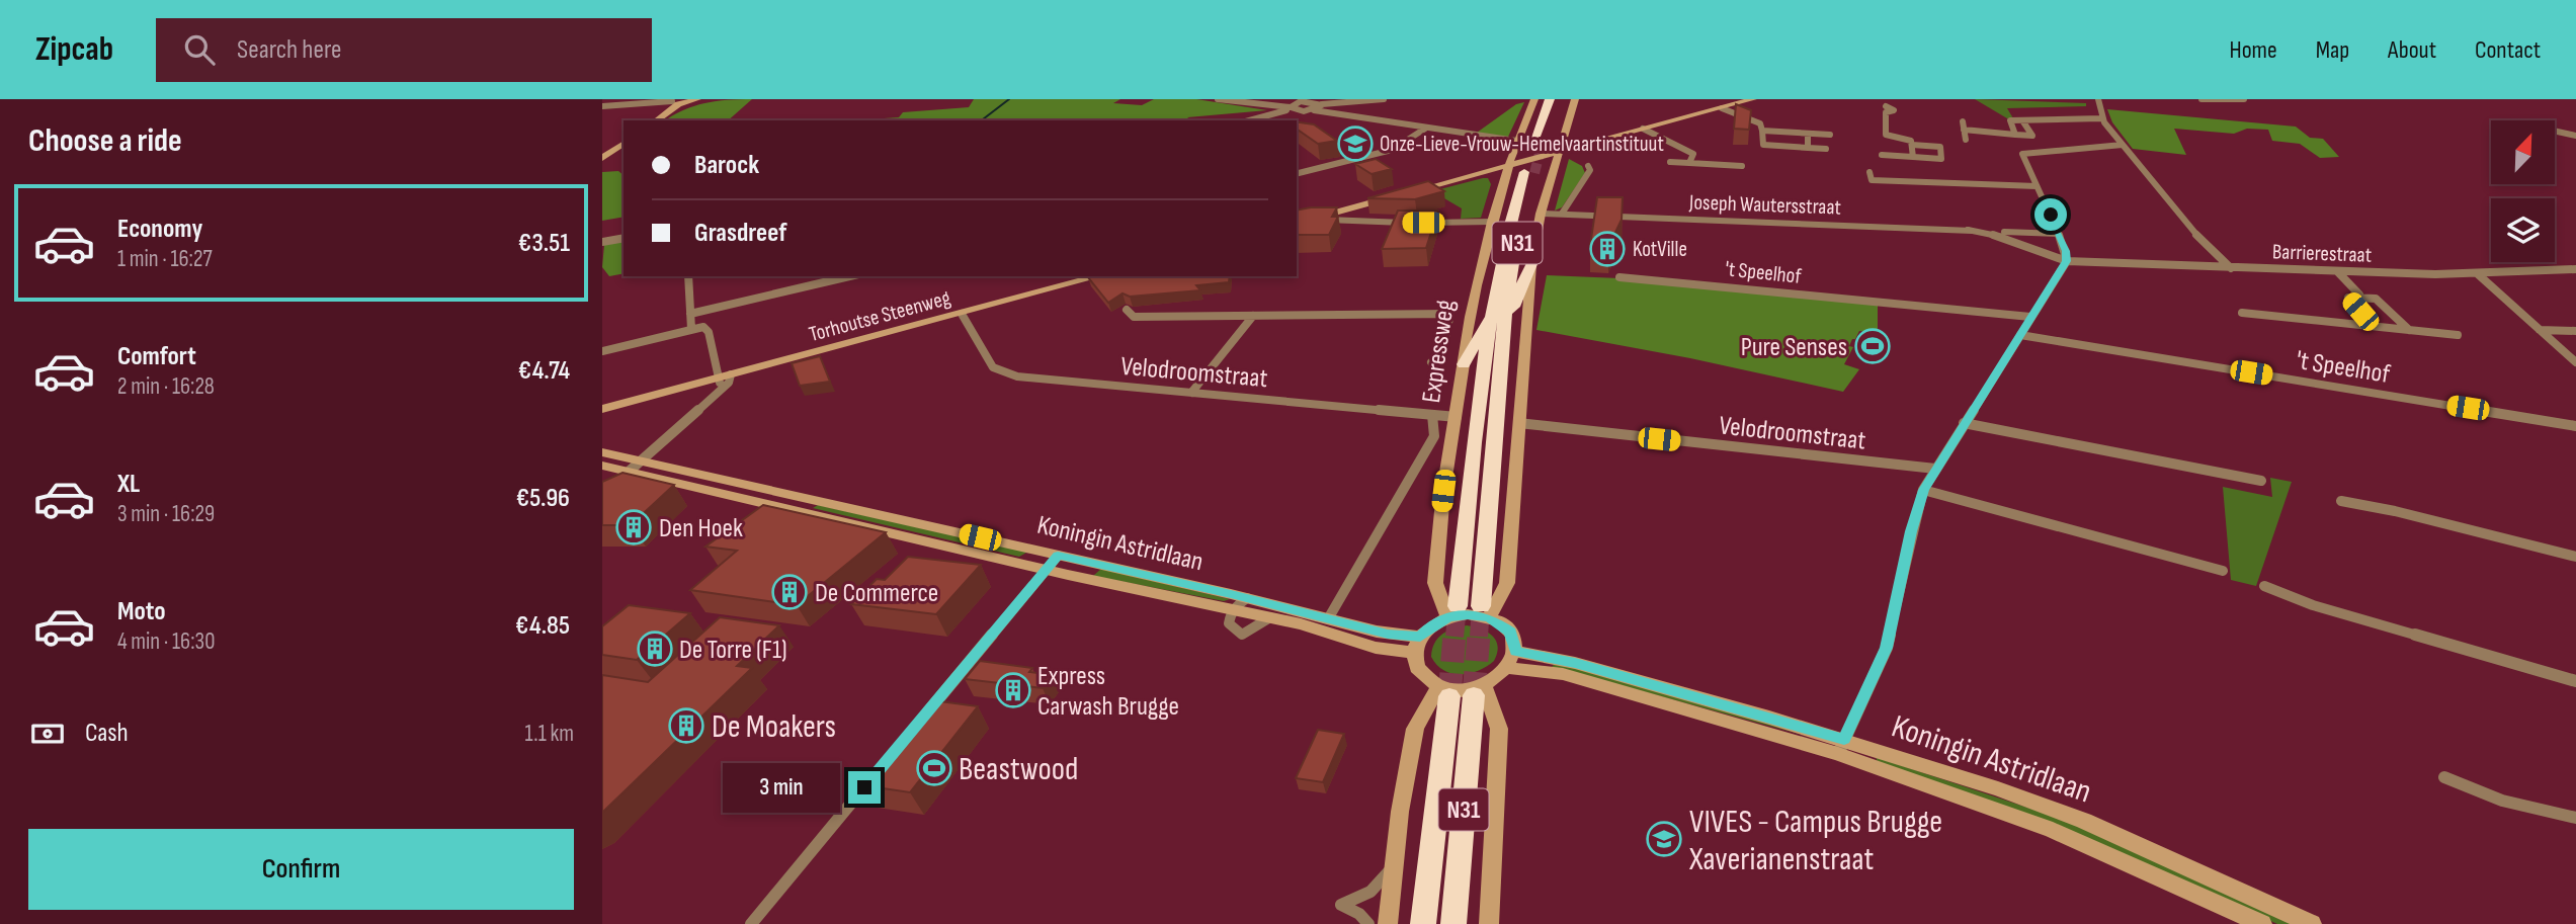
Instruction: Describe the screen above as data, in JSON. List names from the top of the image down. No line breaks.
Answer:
{"streets":{"highway":["N31","Expressweg"],"street":["Joseph Wautersstraat","Barrierestraat","'t Speelhof","Torhoutse Steenweg","Velodroomstraat","Koningin Astridlaan"]},"crossings":[["Joseph Wautersstraat","Barrierestraat"],["N31","Expressweg"],["N31","Koningin Astridlaan"],["Torhoutse Steenweg","Velodroomstraat"],["Expressweg","Velodroomstraat"],["Expressweg","Koningin Astridlaan"]],"places":{"school or university":["Onze-Lieve-Vrouw-Hemelvaartinstituut","VIVES - Campus Brugge Xaverianenstraat"],"building":["KotVille","Den Hoek","De Commerce","De Torre (F1)","Express Carwash Brugge","De Moakers"],"sports":["Pure Senses","Beastwood"]},"north":"top right","page":{"header":"Zipcab","search":"Search here","nav":["Home","Map","About","Contact"],"heading":"Choose a ride","banner":["Barock","Grasdreef"],"list":[{"name":"Economy","note":"1 min · 16:27","value":"€3.51"},{"name":"Comfort","note":"2 min · 16:28","value":"€4.74"},{"name":"XL","note":"3 min · 16:29","value":"€5.96"},{"name":"Moto","note":"4 min · 16:30","value":"€4.85"}],"pay":["Cash","1.1 km"],"bubble":"3 min","buttons":"Confirm"}}
